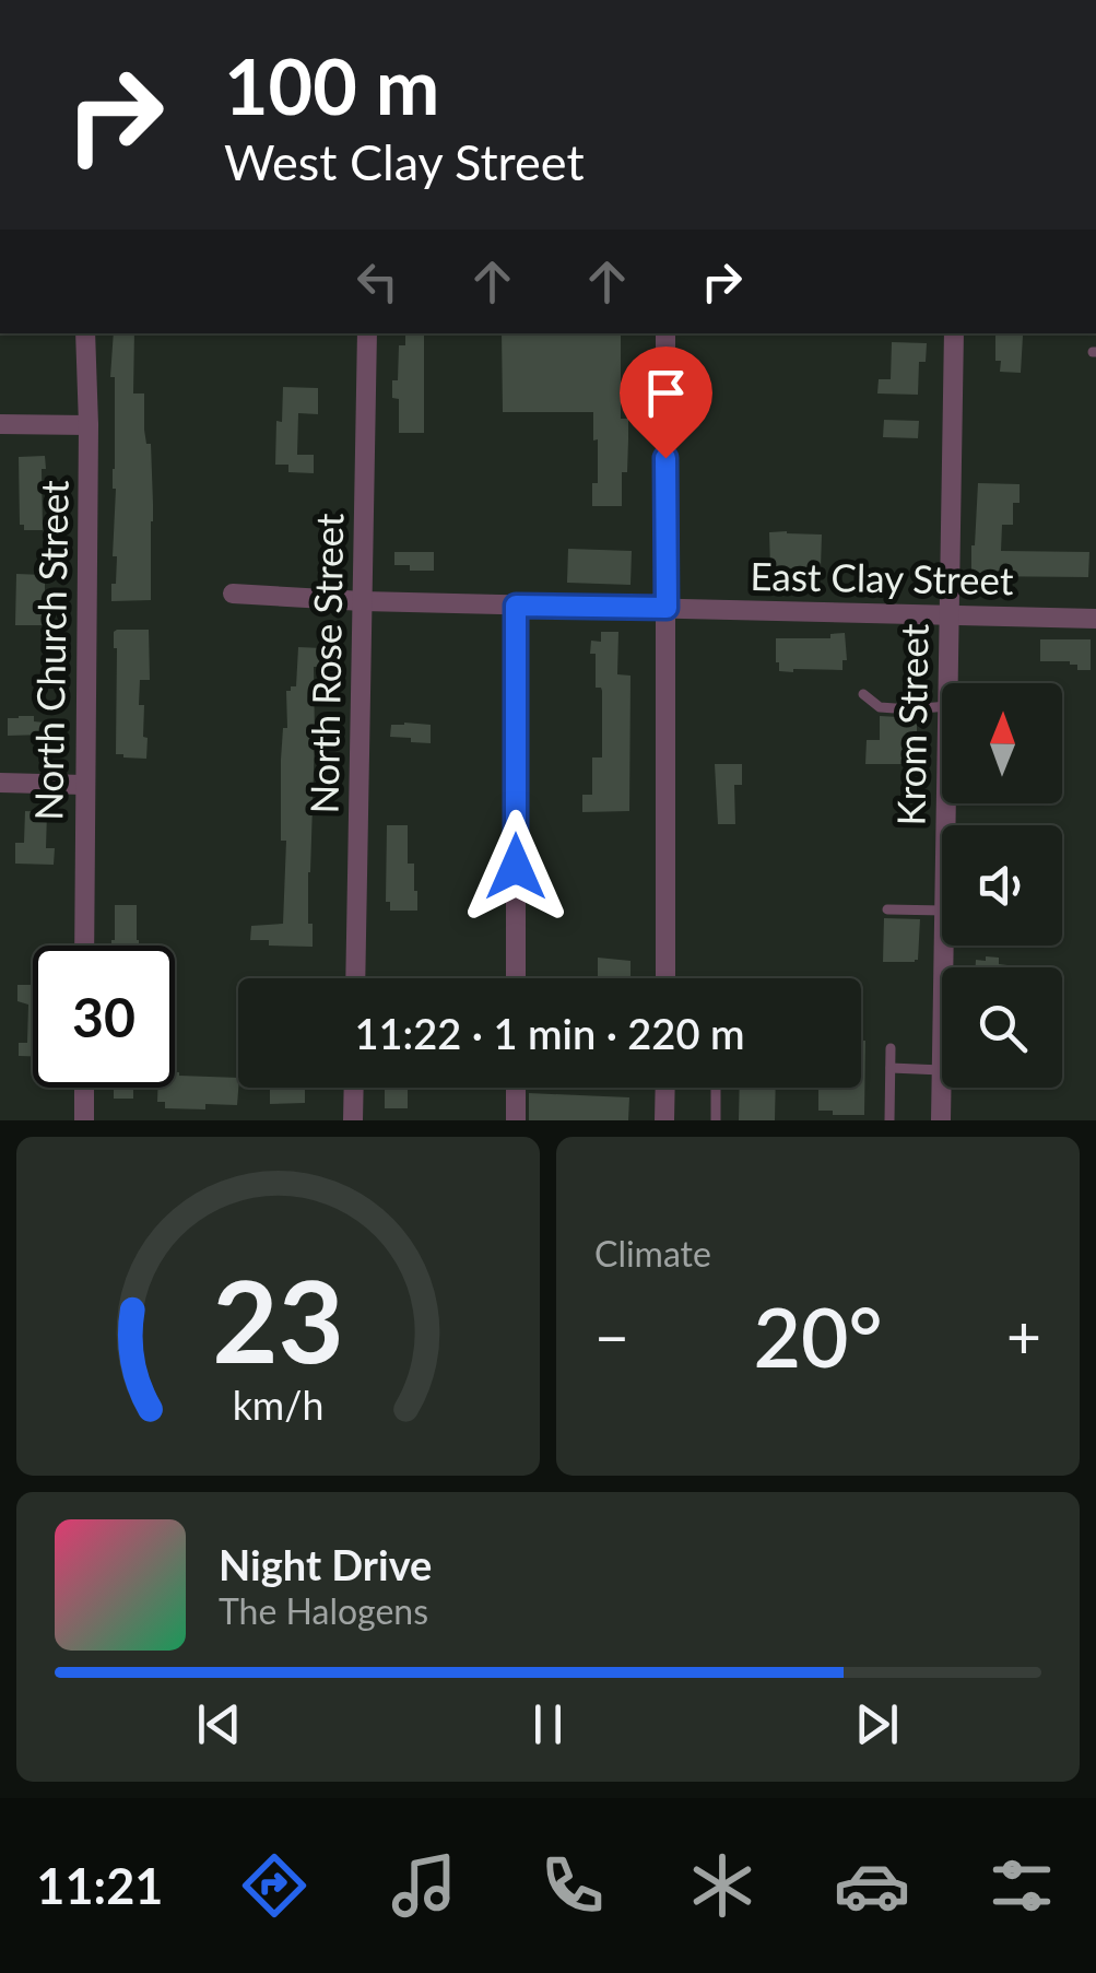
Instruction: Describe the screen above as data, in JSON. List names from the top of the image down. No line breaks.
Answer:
{"streets":{"street":["East Clay Street","North Church Street","North Rose Street","Krom Street"]},"crossings":[["East Clay Street","North Rose Street"],["East Clay Street","Krom Street"]],"north":"top","page":{"turn":["100 m","West Clay Street"],"limit":"30","trip":"11:22 · 1 min · 220 m","tile":"Climate","heat":["−","20°","+"],"song":["Night Drive","The Halogens"],"tabs":"11:21","gauge":["23","km/h"]}}
